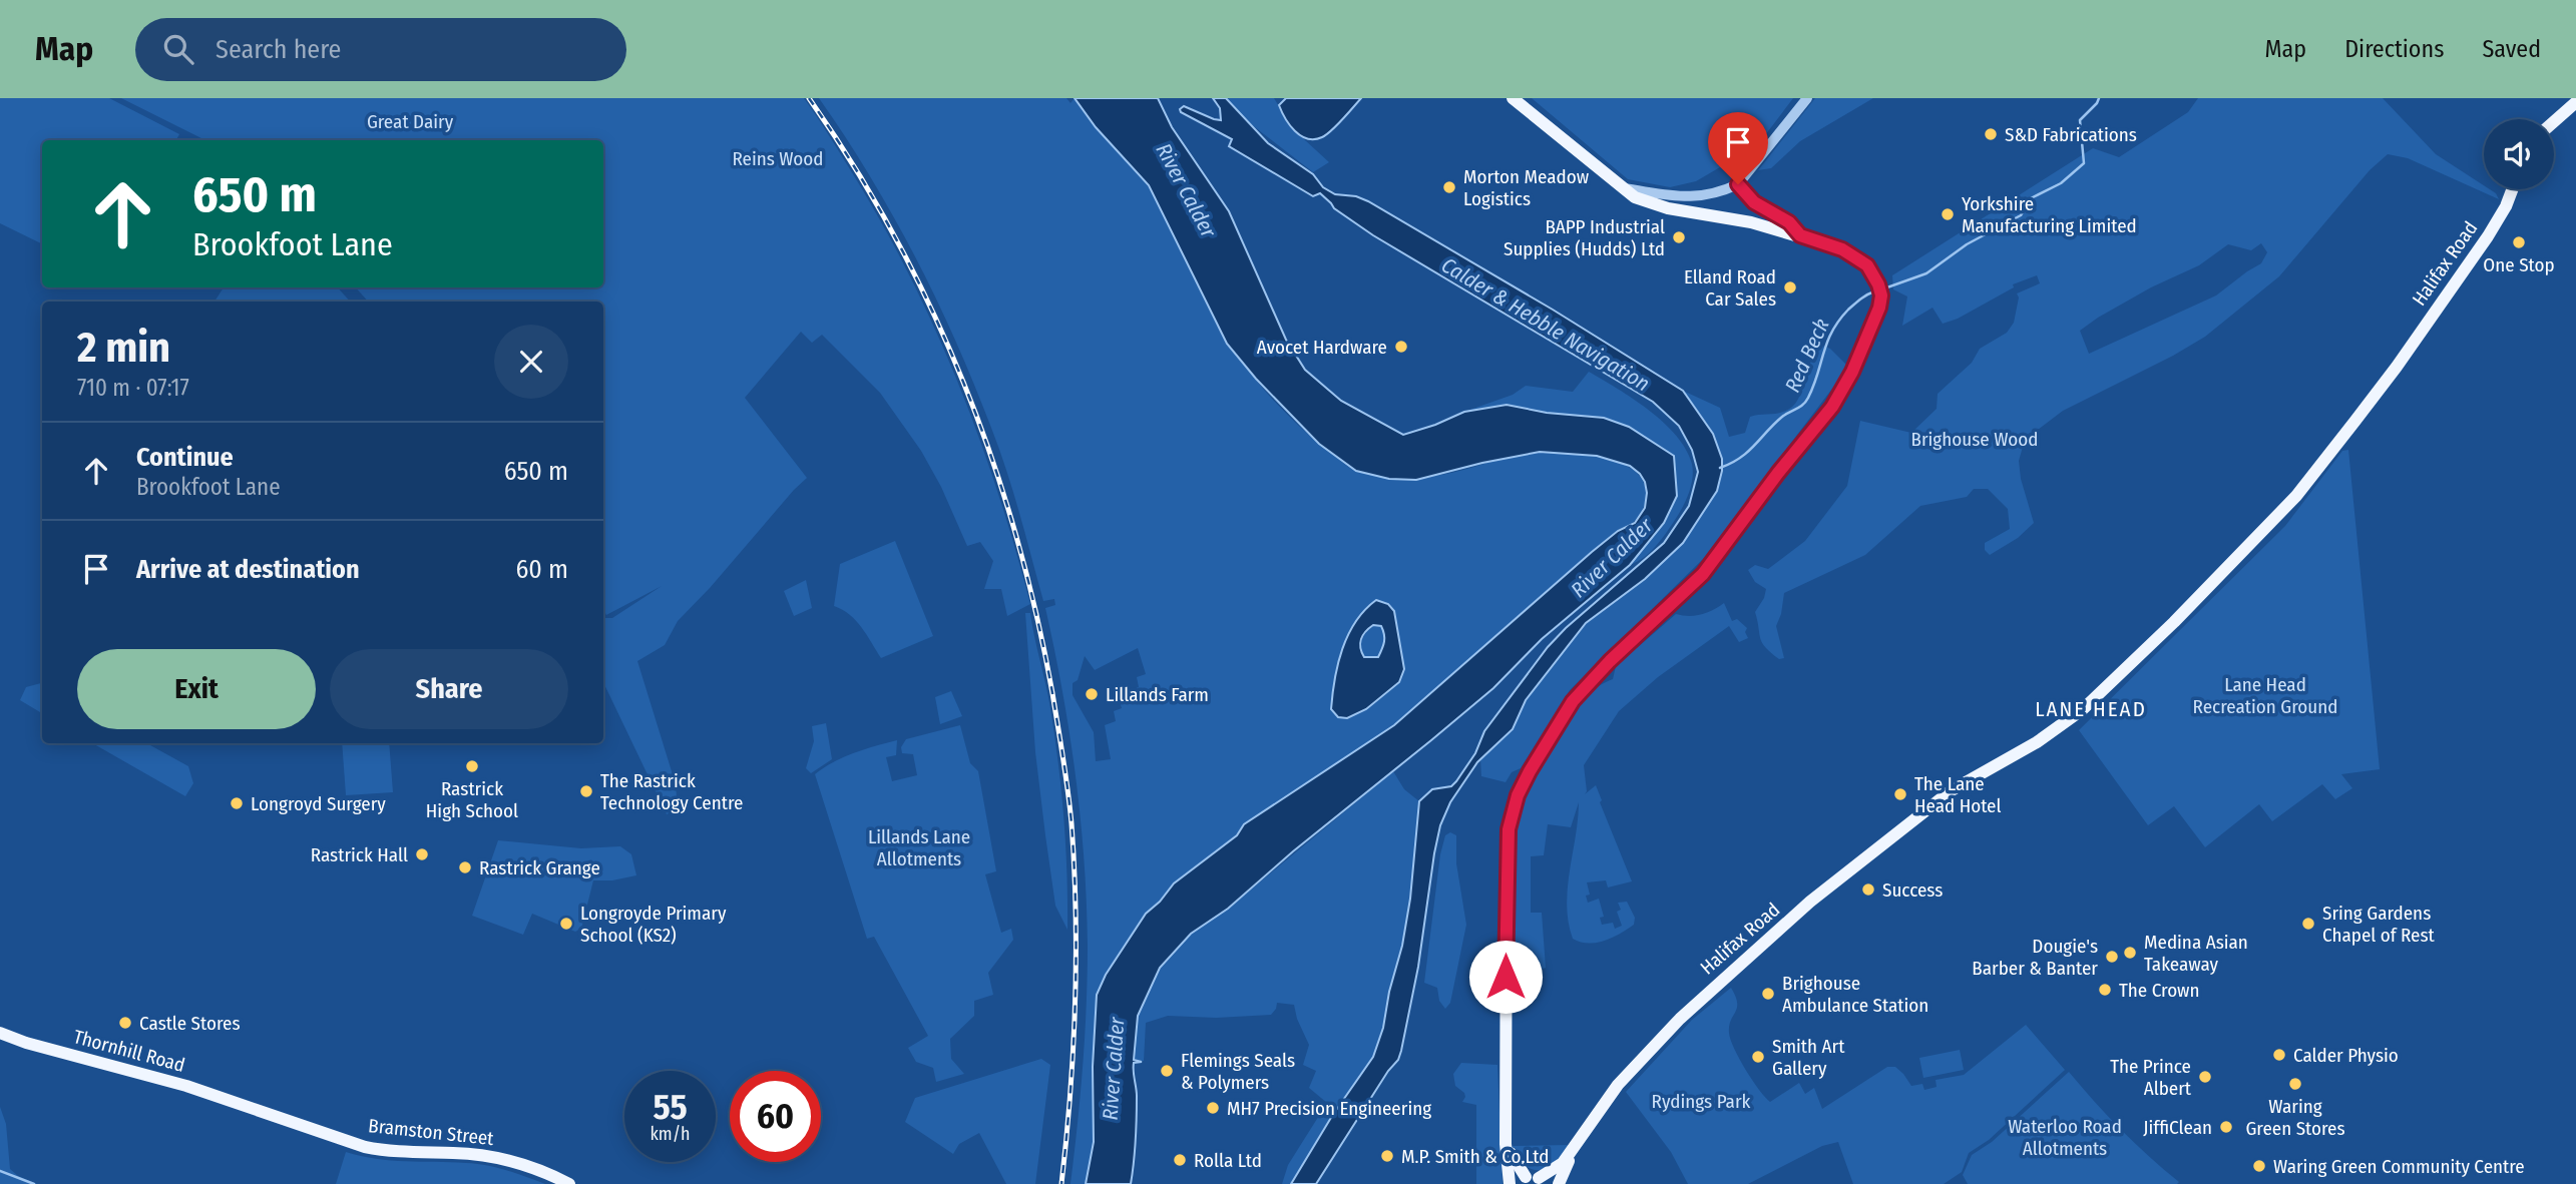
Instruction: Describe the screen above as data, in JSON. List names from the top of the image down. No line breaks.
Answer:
{"streets":{"main road":["Halifax Road","Thornhill Road","Bramston Street"]},"crossings":[["Thornhill Road","Bramston Street"]],"districts":["LANE HEAD"],"water":["River Calder","Calder & Hebble Navigation","Red Beck"],"parks":["Great Dairy","Reins Wood","Brighouse Wood","Lane Head Recreation Ground","Lillands Lane Allotments","Rydings Park","Waterloo Road Allotments"],"places":["S&D Fabrications","Morton Meadow Logistics","Yorkshire Manufacturing Limited","BAPP Industrial Supplies (Hudds) Ltd","One Stop","Elland Road Car Sales","Avocet Hardware","Lillands Farm","Rastrick High School","The Rastrick Technology Centre","The Lane Head Hotel","Longroyd Surgery","Rastrick Hall","Rastrick Grange","Success","Longroyde Primary School (KS2)","Sring Gardens Chapel of Rest","Medina Asian Takeaway","Dougie's Barber & Banter","The Crown","Brighouse Ambulance Station","Castle Stores","Calder Physio","Smith Art Gallery","Flemings Seals & Polymers","The Prince Albert","Waring Green Stores","MH7 Precision Engineering","JiffiClean","M.P. Smith & Co.Ltd","Rolla Ltd","Waring Green Community Centre"],"page":{"header":"Map","search":"Search here","nav":["Map","Directions","Saved"],"turn":["650 m","Brookfoot Lane"],"heading":["2 min","710 m · 07:17"],"list":[{"name":"Continue","note":"Brookfoot Lane","value":"650 m"},{"name":"Arrive at destination","value":"60 m"}],"buttons":["Exit","Share"],"speed":"55 km/h","limit":"60"}}
